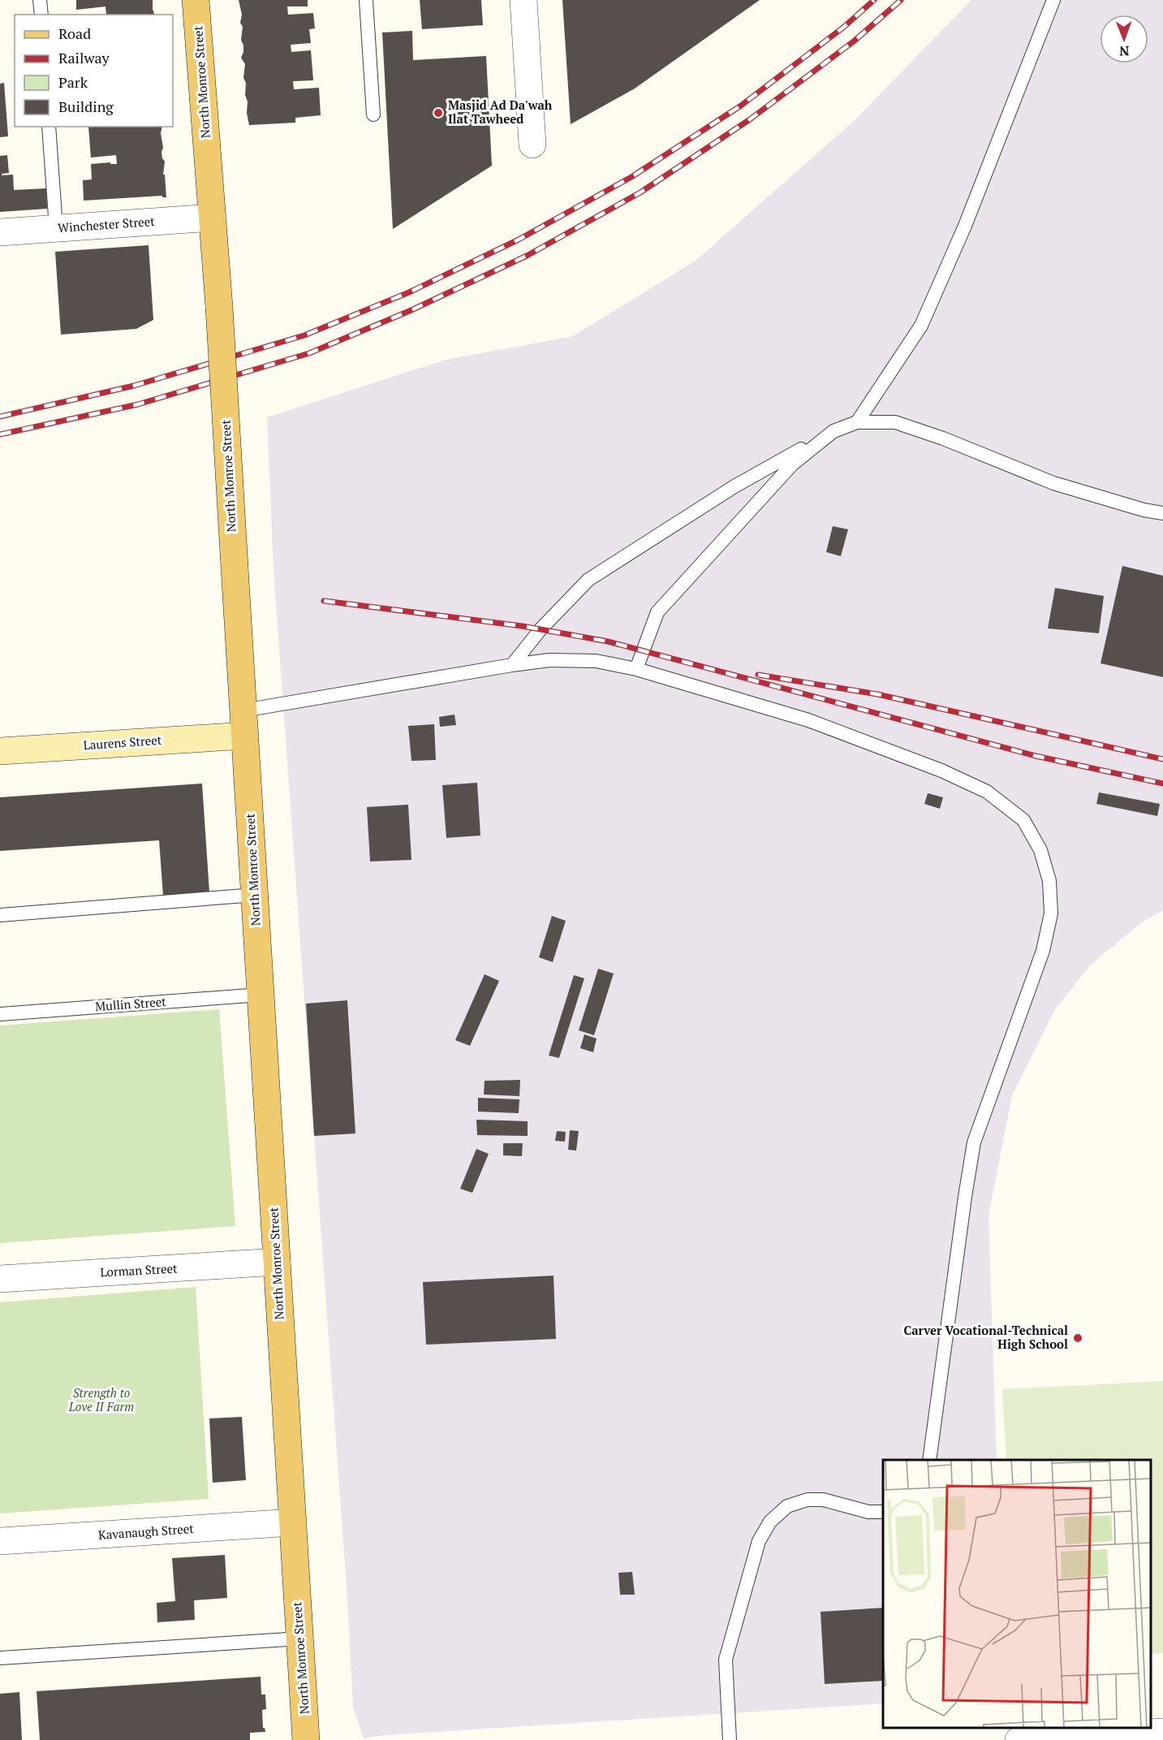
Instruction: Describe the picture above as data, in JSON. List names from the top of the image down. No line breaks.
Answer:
{"streets":{"main road":["North Monroe Street"],"street":["Winchester Street","Laurens Street","Lorman Street","Kavanaugh Street"],"lane":["Mullin Street"]},"crossings":[["North Monroe Street","Winchester Street"],["North Monroe Street","Laurens Street"],["North Monroe Street","Mullin Street"],["North Monroe Street","Lorman Street"],["North Monroe Street","Kavanaugh Street"]],"parks":["Strength to Love II Farm"],"places":["Masjid Ad Da'wah Ilat Tawheed","Carver Vocational-Technical High School"],"legend":["Road","Railway","Park","Building"],"north":"bottom"}
